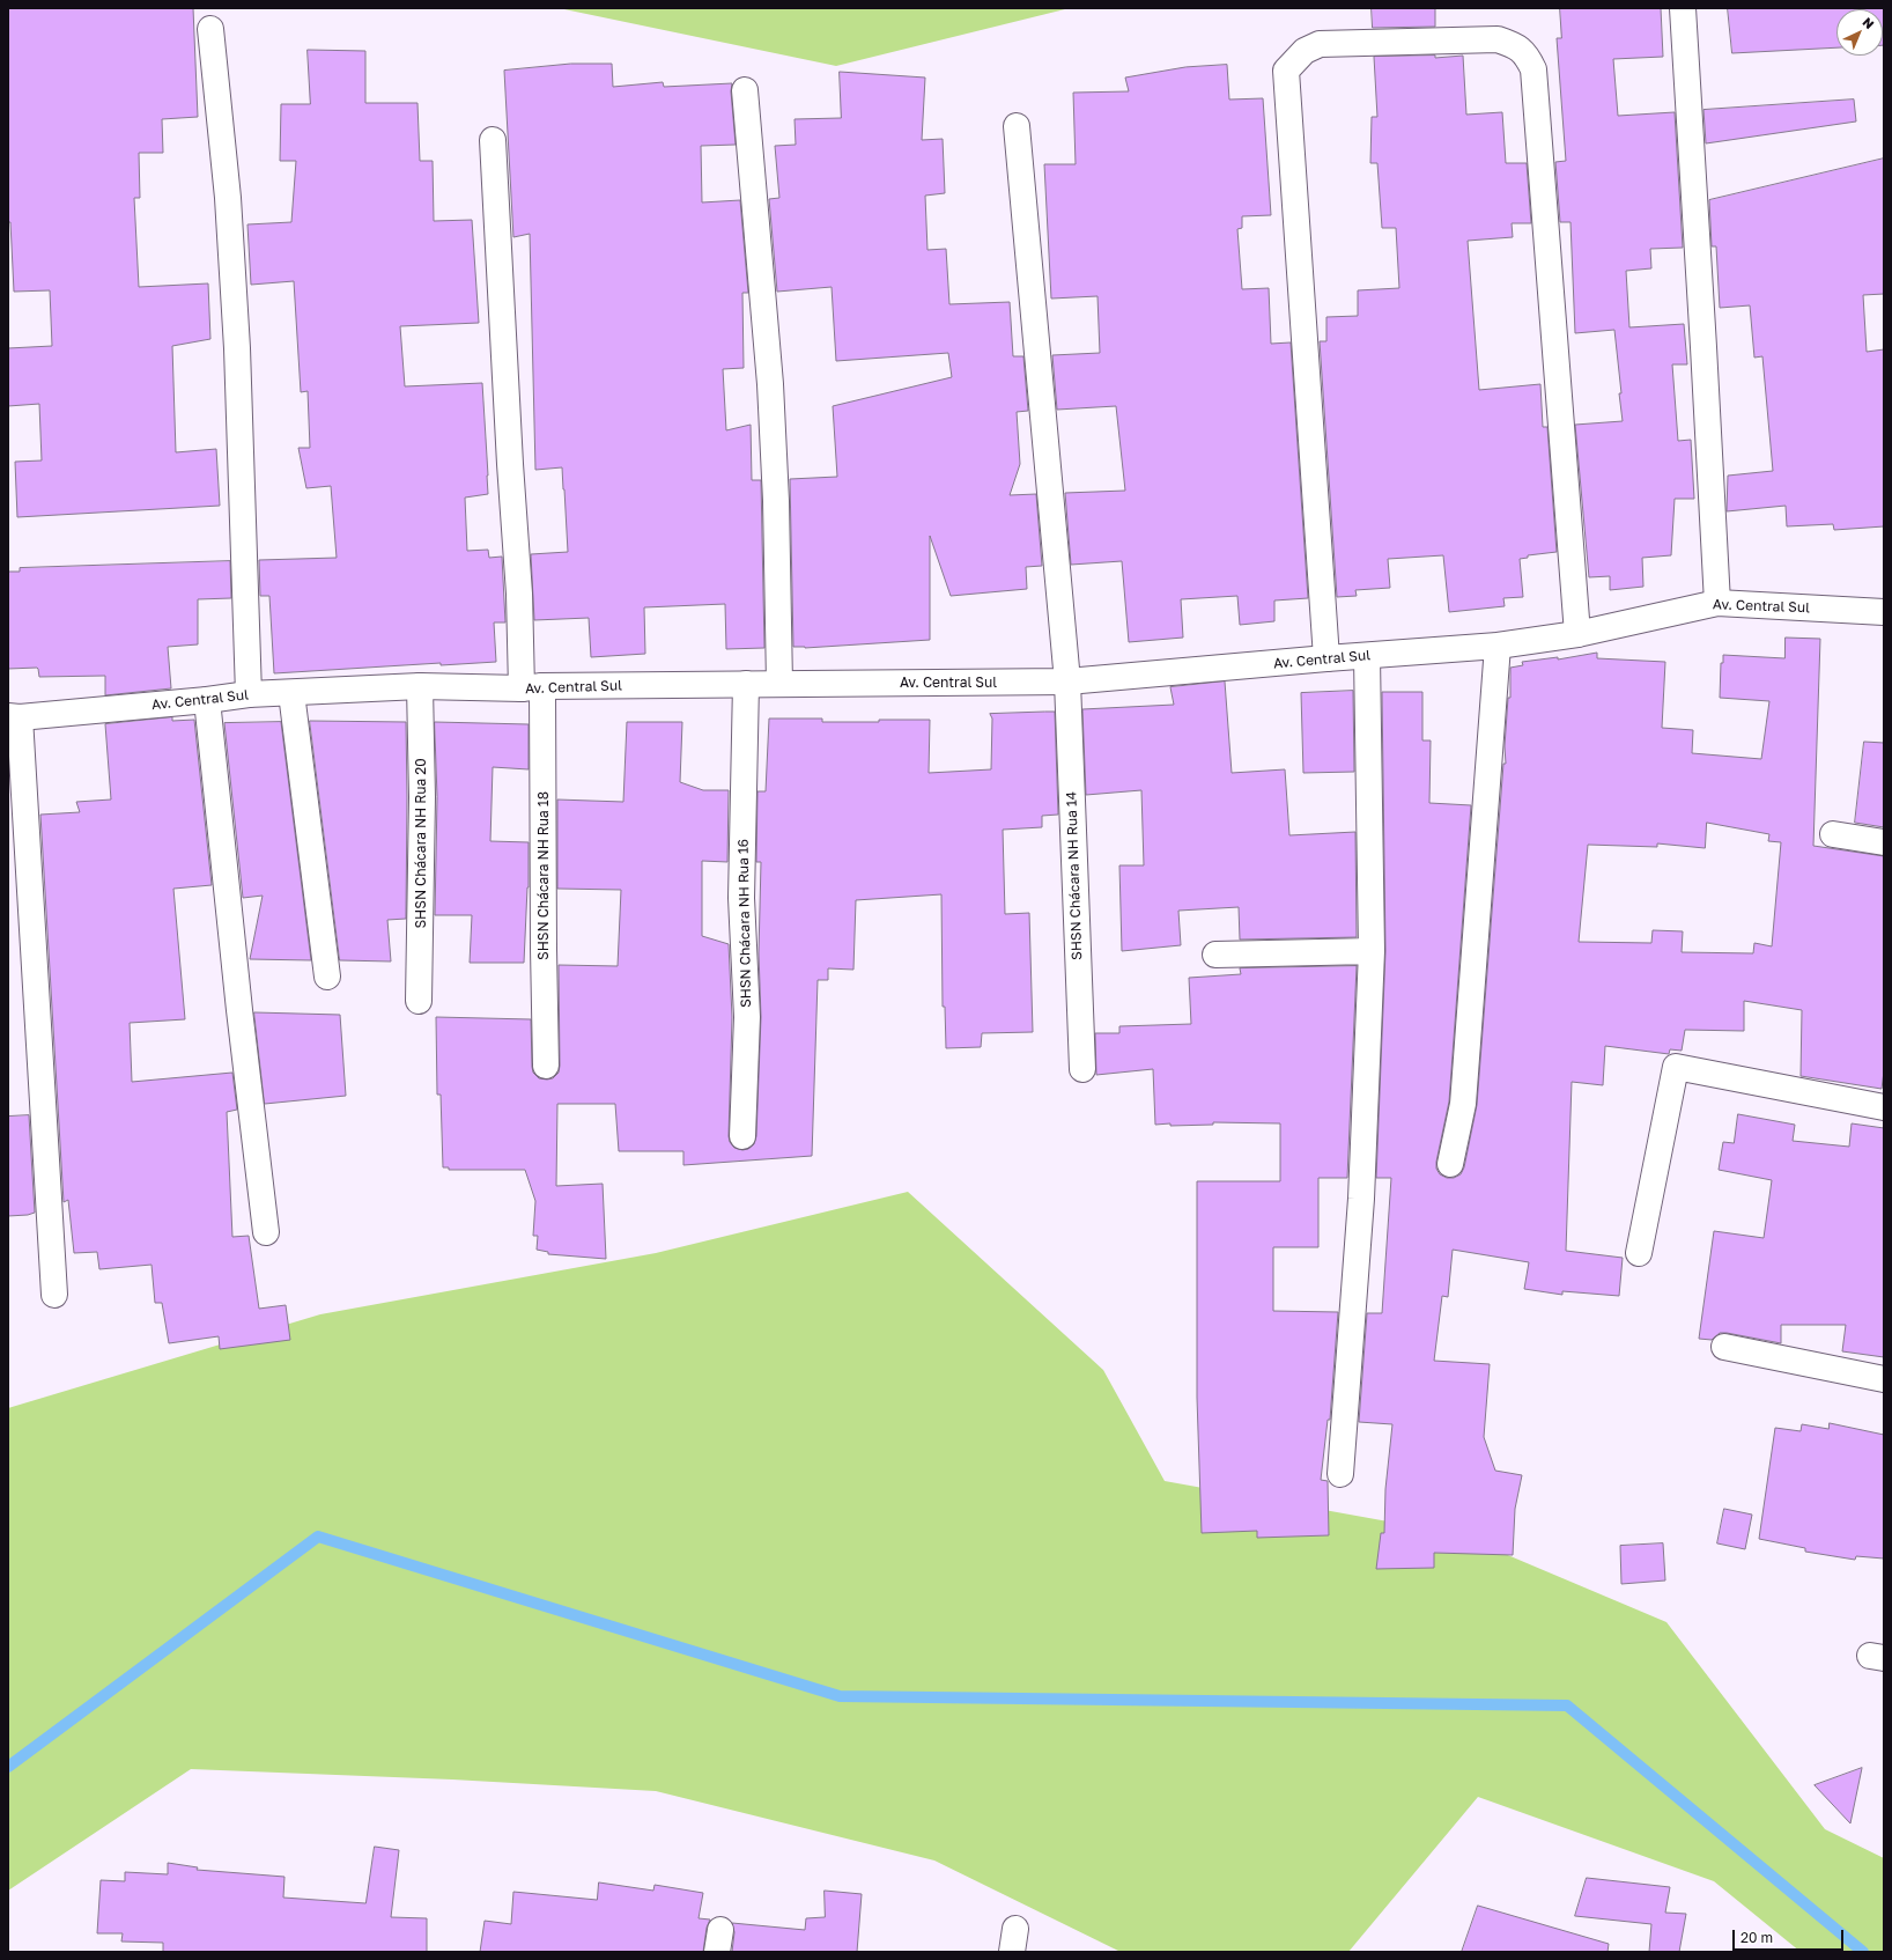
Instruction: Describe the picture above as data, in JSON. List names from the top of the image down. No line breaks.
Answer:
{"streets":{"street":["Av. Central Sul","SHSN Chácara NH Rua 20","SHSN Chácara NH Rua 18","SHSN Chácara NH Rua 14","SHSN Chácara NH Rua 16"]},"crossings":[["Av. Central Sul","SHSN Chácara NH Rua 20"],["Av. Central Sul","SHSN Chácara NH Rua 18"],["Av. Central Sul","SHSN Chácara NH Rua 14"],["Av. Central Sul","SHSN Chácara NH Rua 16"]],"scale_bar":"20 m","north":"top right"}
